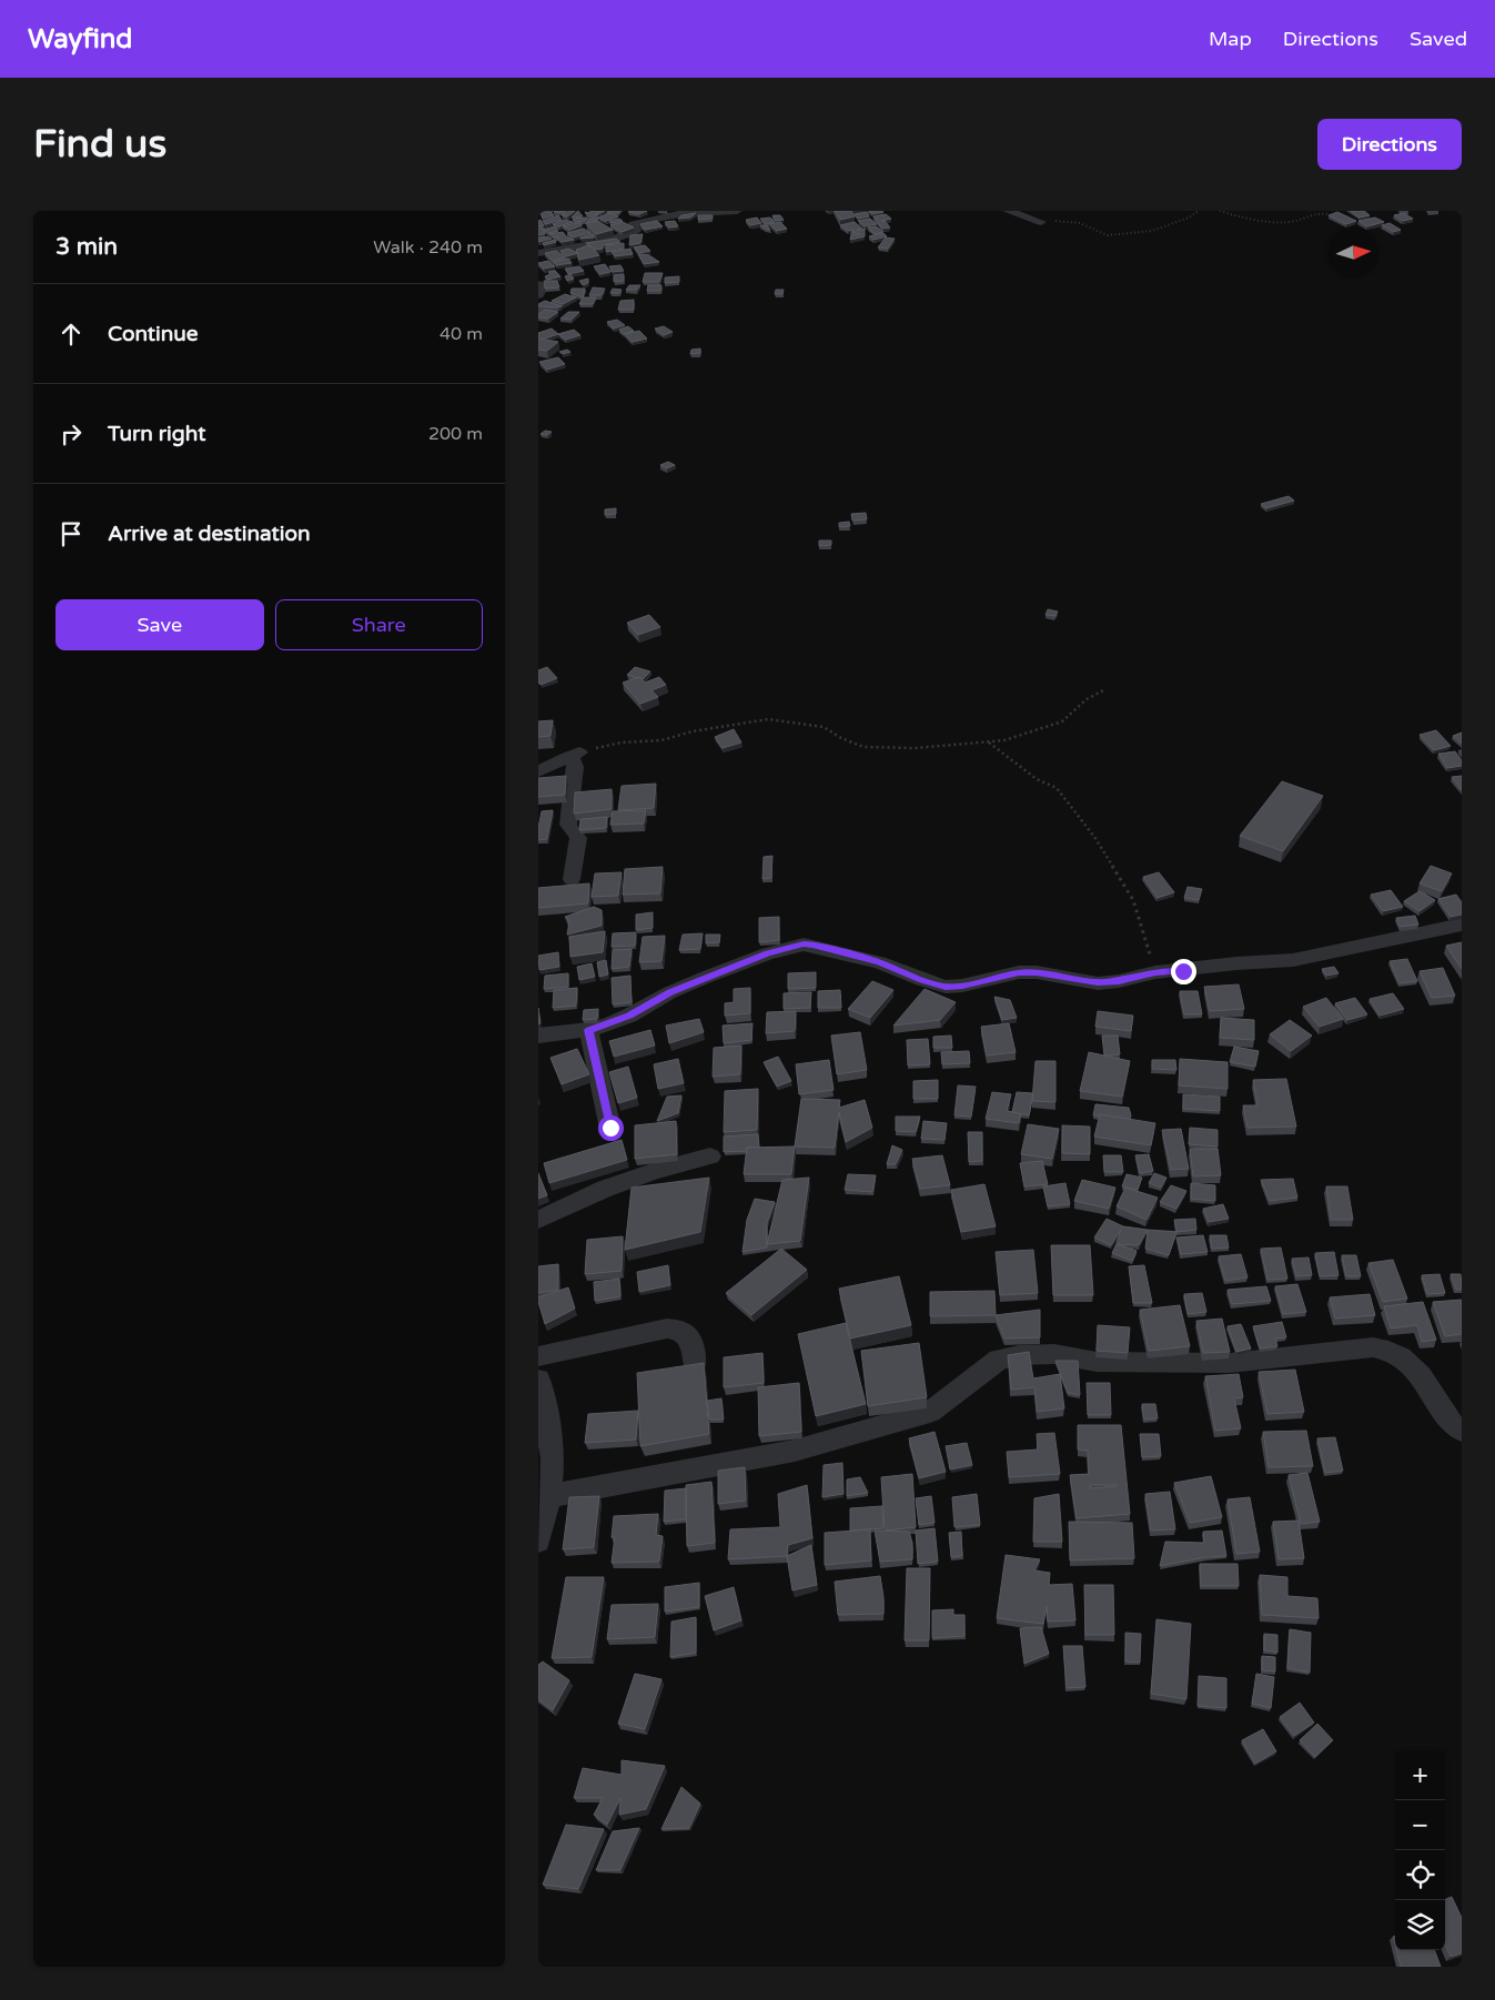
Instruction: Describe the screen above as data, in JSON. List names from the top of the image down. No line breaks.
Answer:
{"north":"right","page":{"header":"Wayfind","nav":["Map","Directions","Saved"],"buttons":["Directions",["Save","Share"]],"title":"Find us","heading":["3 min","Walk · 240 m"],"list":[["Continue","40 m"],["Turn right","200 m"],"Arrive at destination"],"map_buttons":["+","−"]}}
